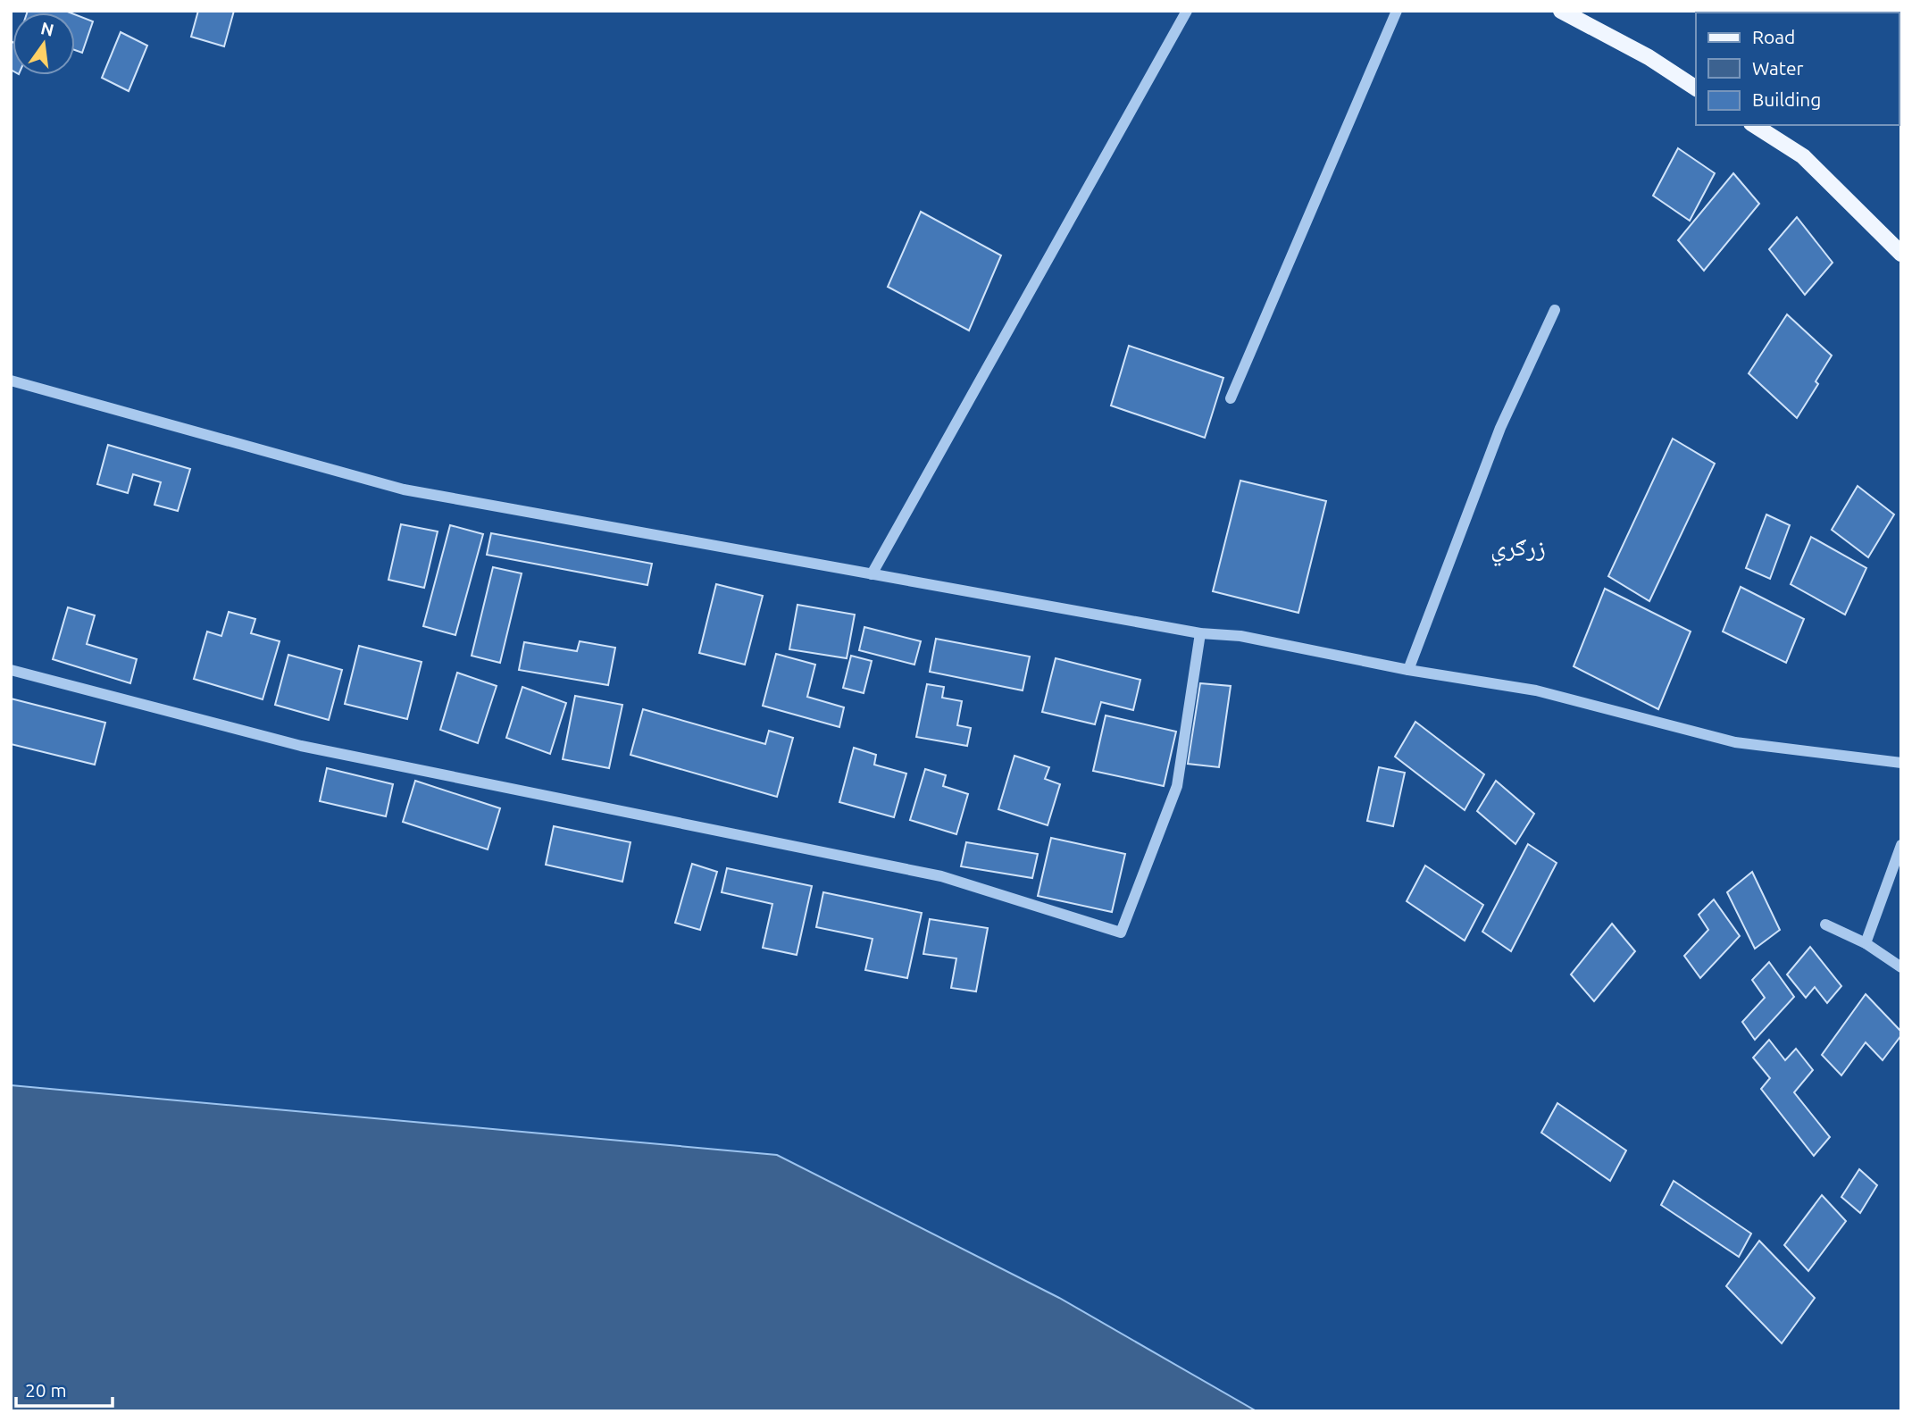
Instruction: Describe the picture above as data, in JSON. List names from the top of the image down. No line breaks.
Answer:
{"districts":["زرګري"],"legend":["Road","Water","Building"],"scale_bar":"20 m","north":"top"}
